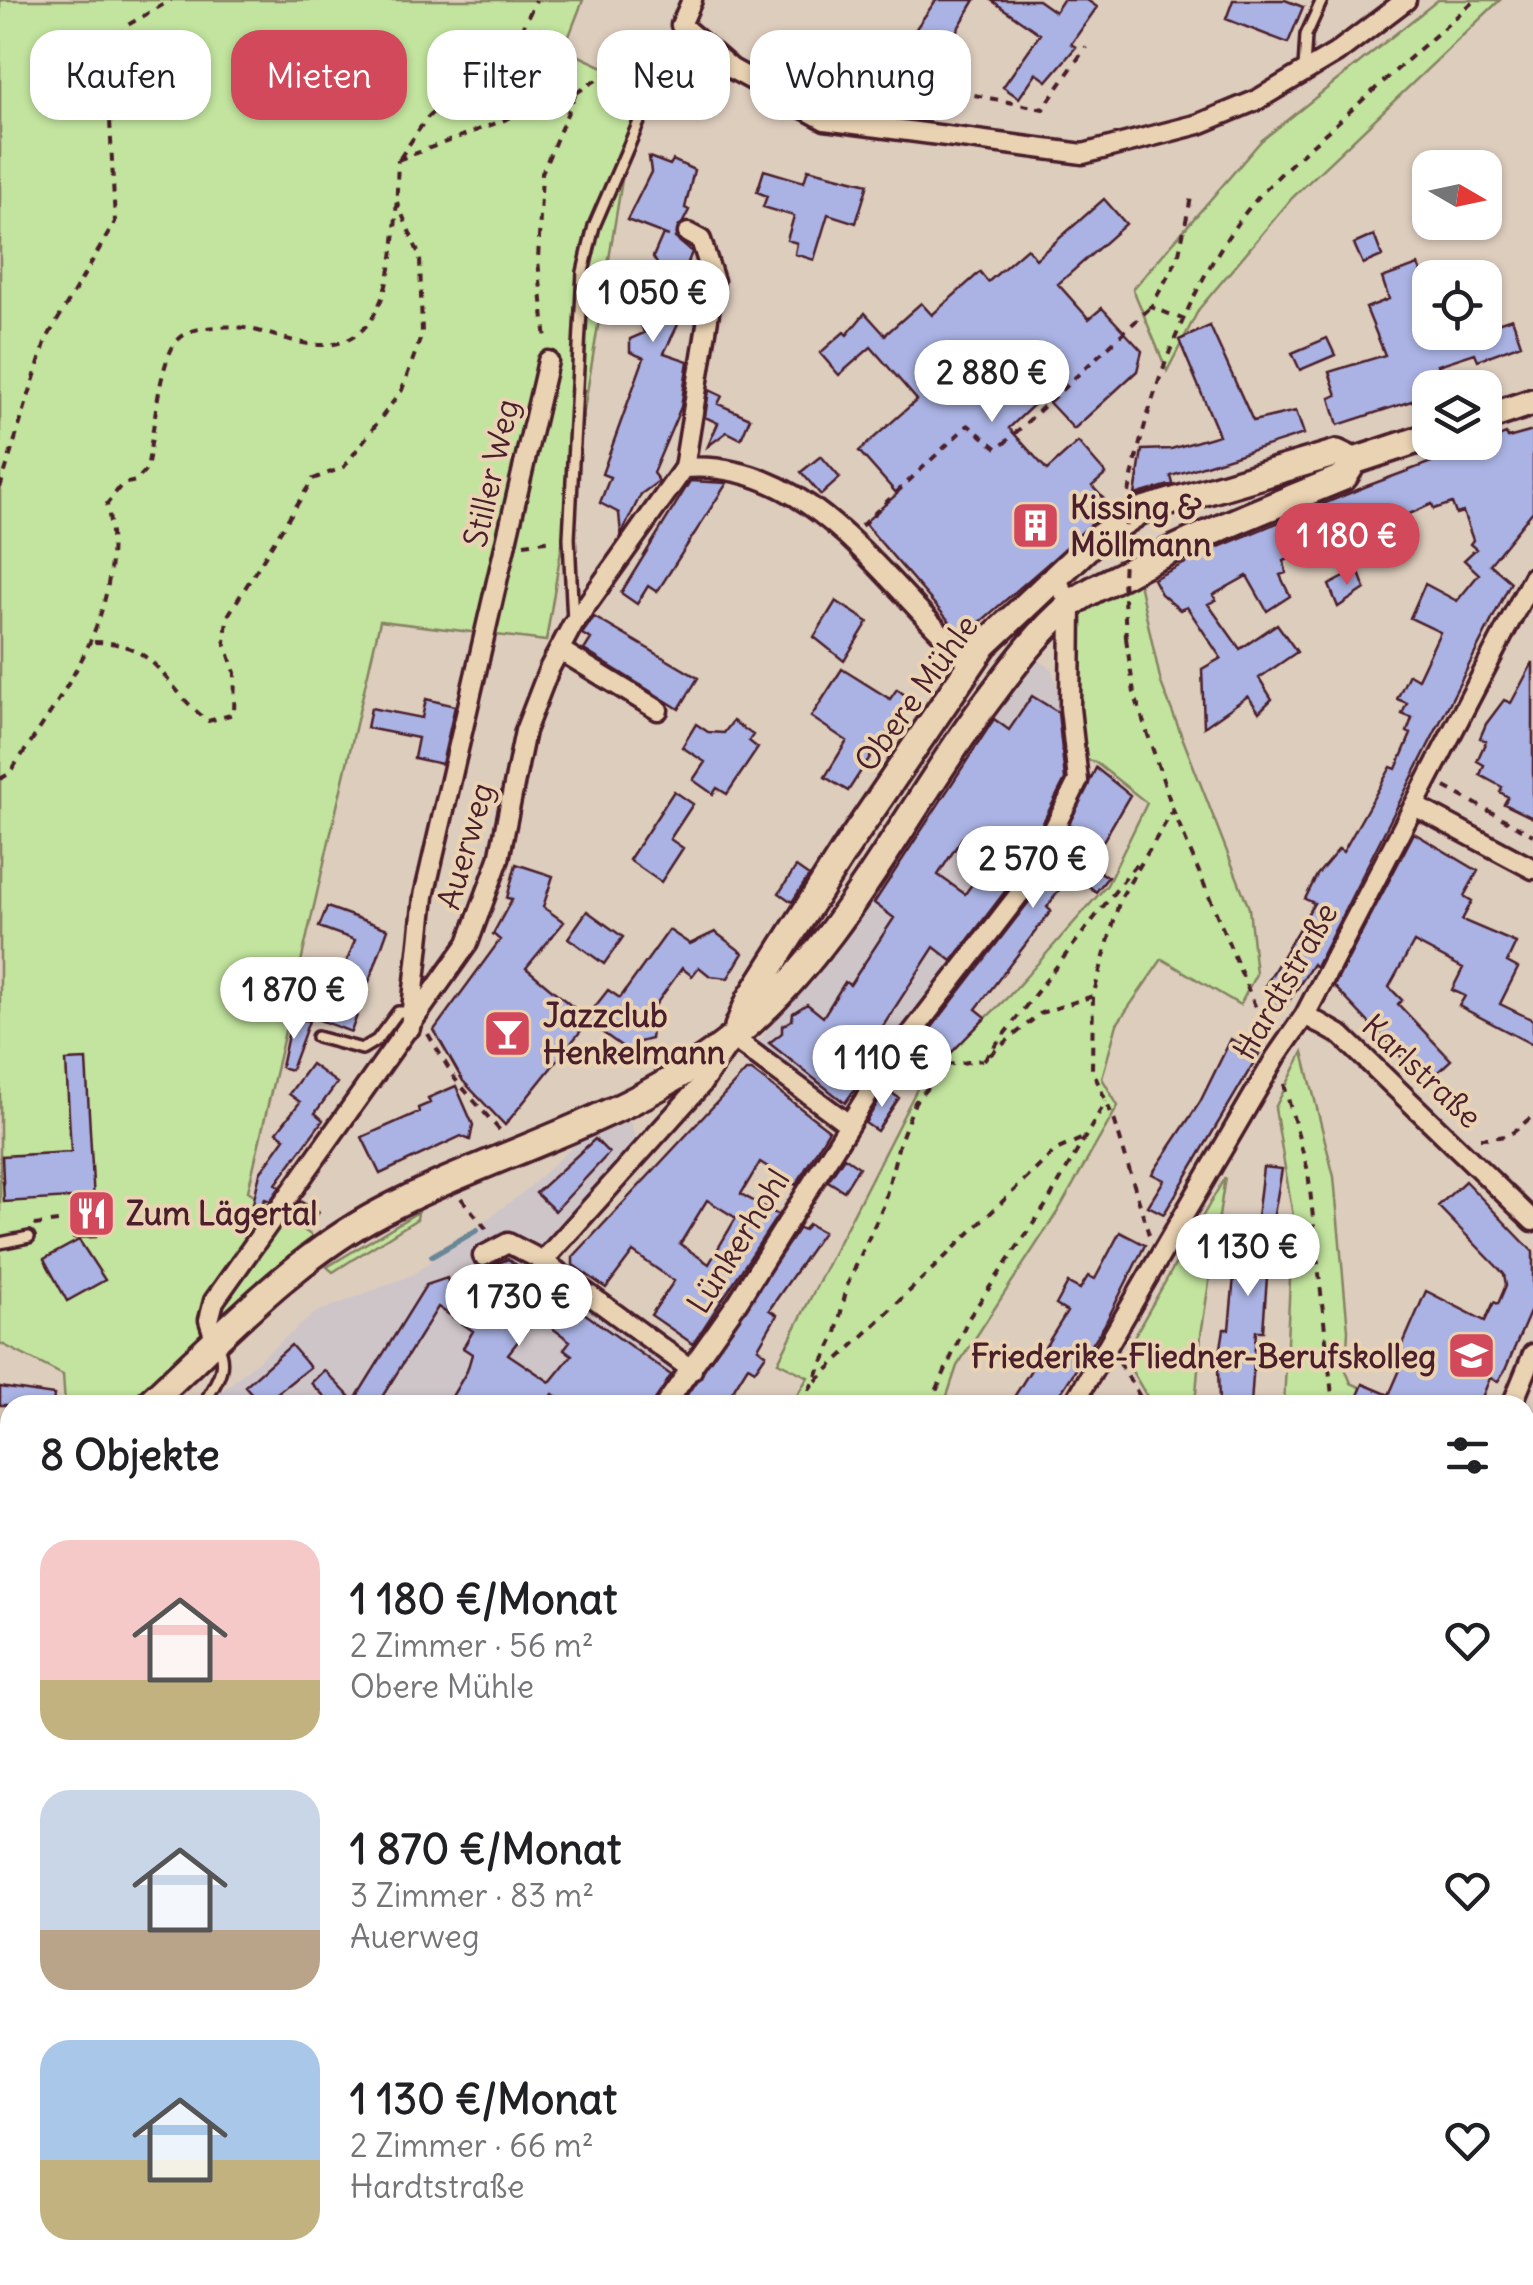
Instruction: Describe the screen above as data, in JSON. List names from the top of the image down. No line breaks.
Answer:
{"streets":{"main road":["Obere Mühle"],"street":["Stiller Weg","Auerweg","Hardtstraße","Karlstraße","Lünkerhohl"]},"crossings":[["Stiller Weg","Auerweg"],["Obere Mühle","Auerweg"],["Obere Mühle","Lünkerhohl"],["Hardtstraße","Karlstraße"]],"places":{"building":["Kissing & Möllmann"],"bar":["Jazzclub Henkelmann"],"restaurant":["Zum Lägertal"],"school or university":["Friederike-Fliedner-Berufskolleg"]},"north":"right","page":{"chip":["Kaufen","Mieten","Filter","Neu","Wohnung"],"price":["1 050 €","2 880 €","1 180 €","2 570 €","1 870 €","1 110 €","1 130 €","1 730 €"],"heading":"8 Objekte","list":[{"name":"1 180 €/Monat","note":"2 Zimmer · 56 m² · Obere Mühle"},{"name":"1 870 €/Monat","note":"3 Zimmer · 83 m² · Auerweg"},{"name":"1 130 €/Monat","note":"2 Zimmer · 66 m² · Hardtstraße"}]}}
